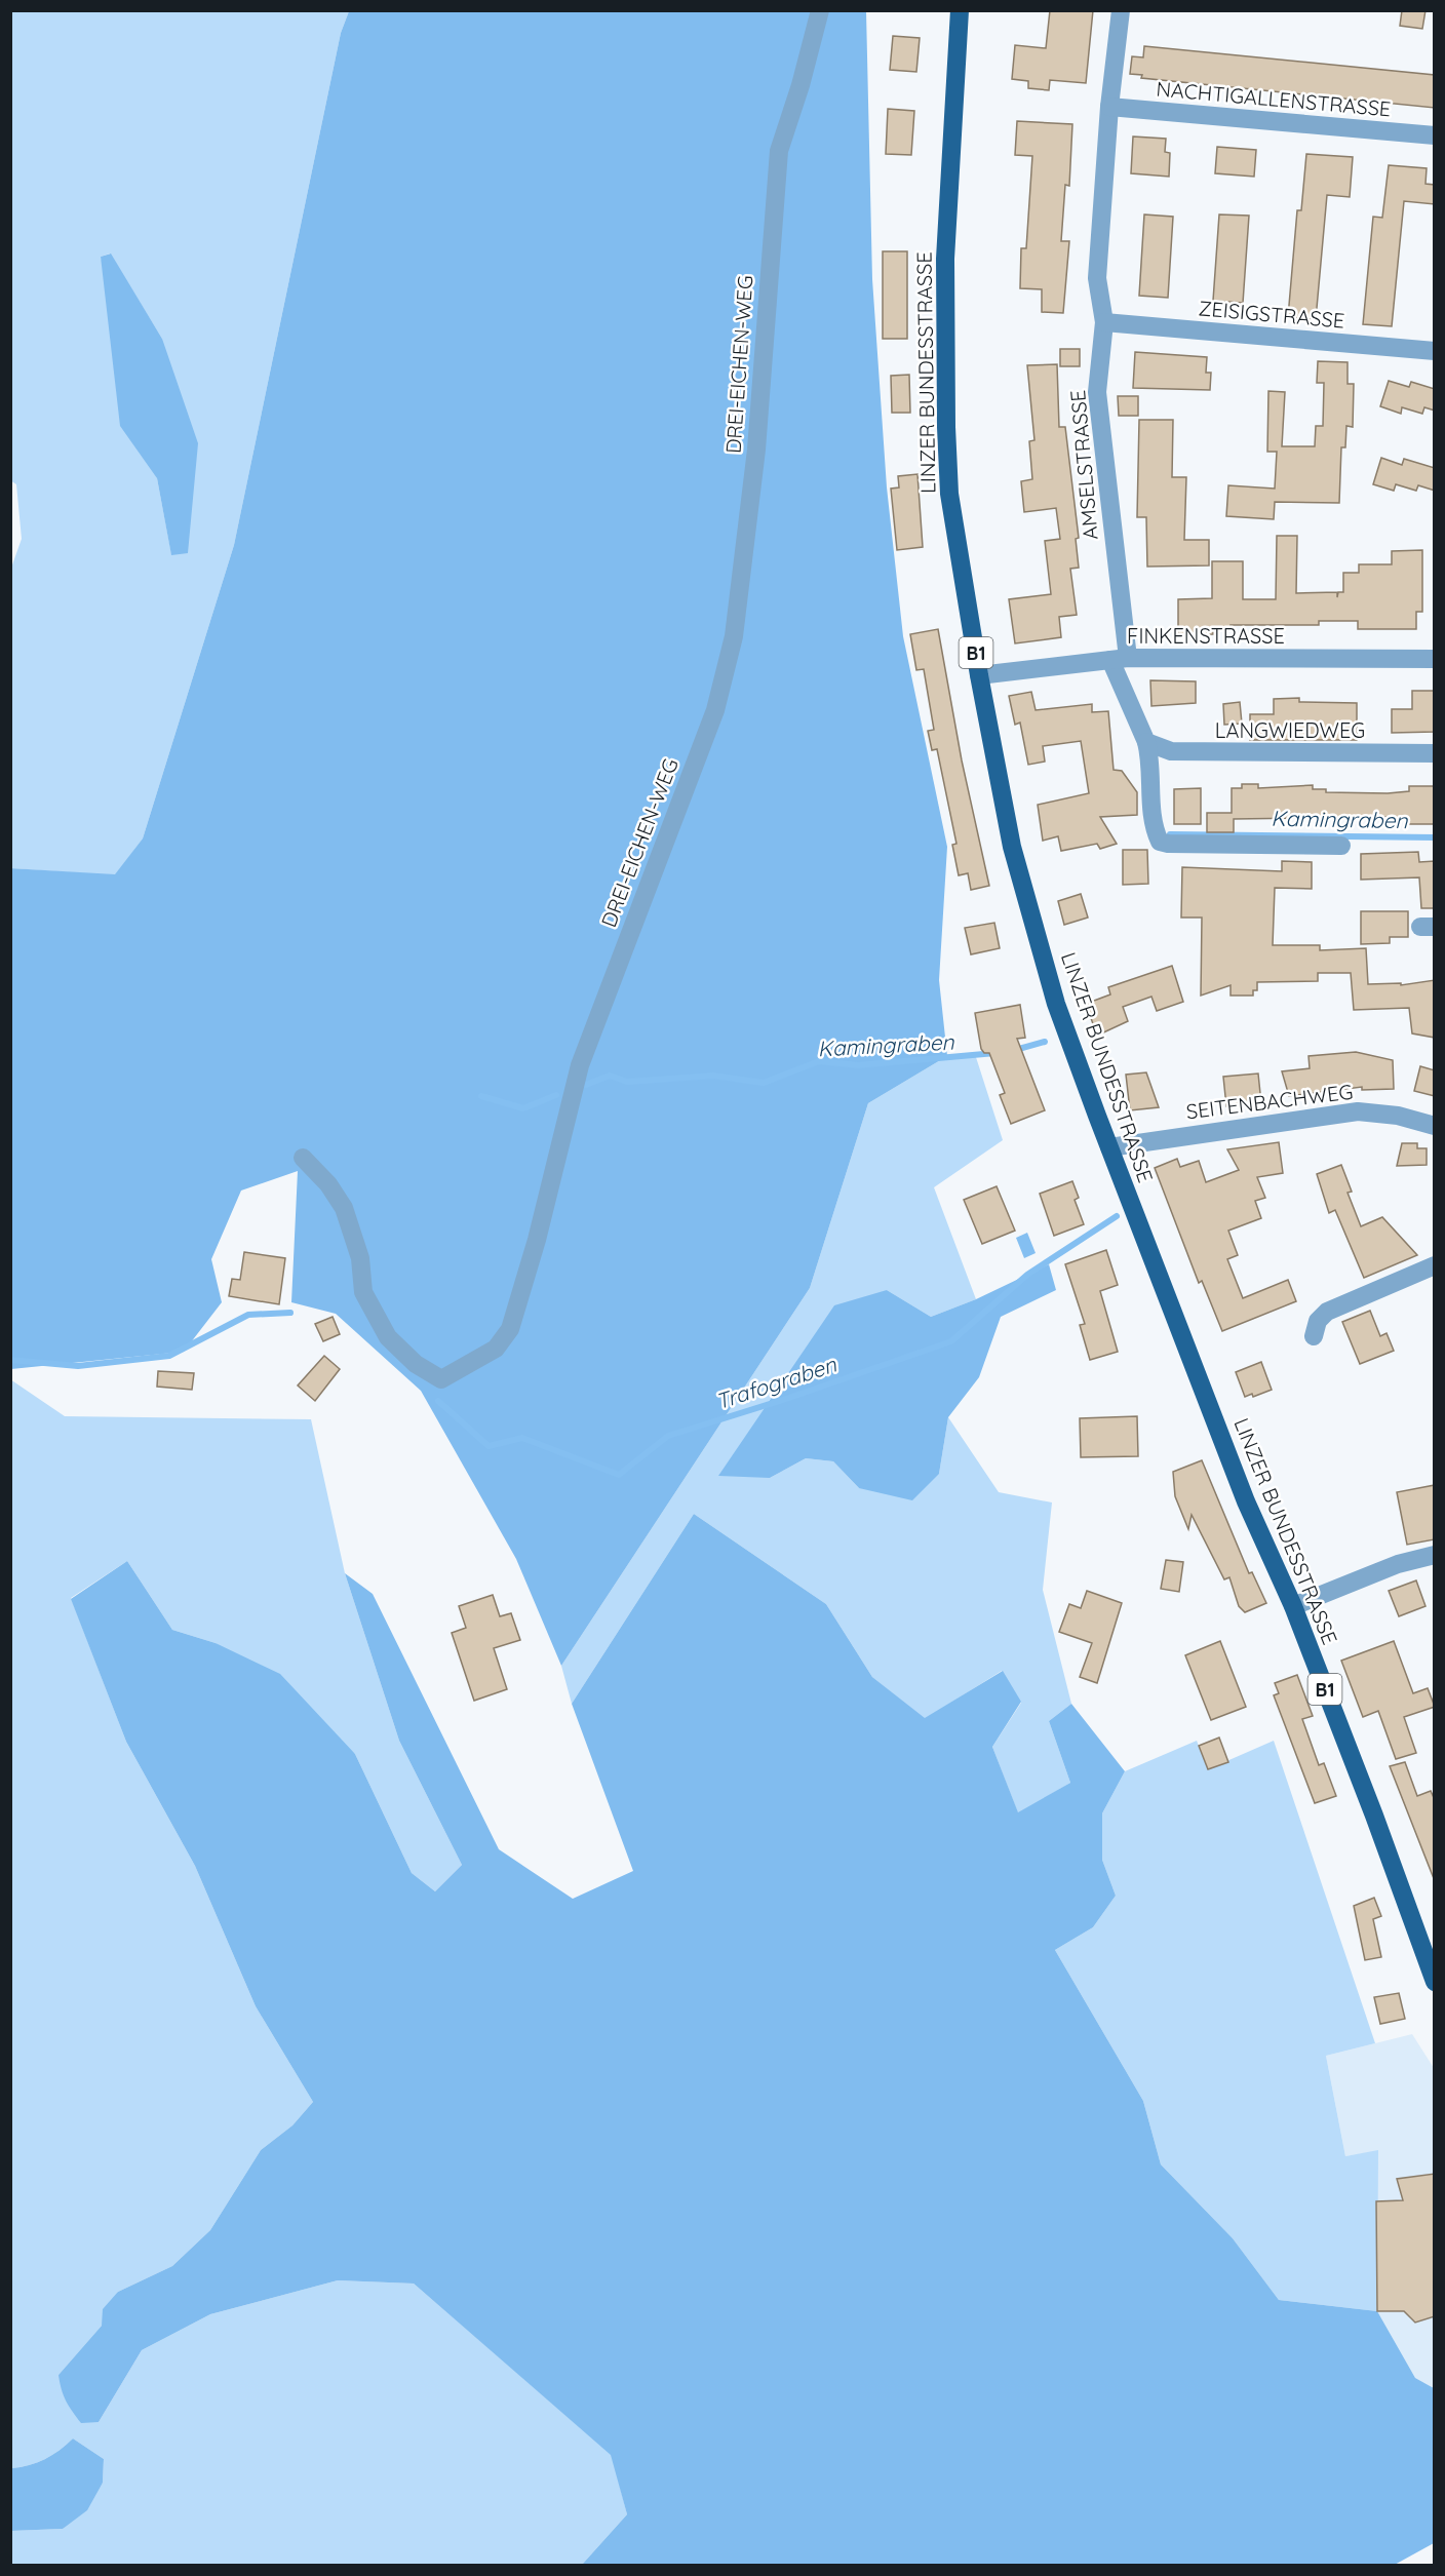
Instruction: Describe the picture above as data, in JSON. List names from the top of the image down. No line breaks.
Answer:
{"streets":{"main road":["LINZER BUNDESSTRASSE","B1"],"street":["NACHTIGALLENSTRASSE","ZEISIGSTRASSE","DREI-EICHEN-WEG","AMSELSTRASSE","FINKENSTRASSE","LANGWIEDWEG","SEITENBACHWEG"]},"crossings":[["NACHTIGALLENSTRASSE","AMSELSTRASSE"],["ZEISIGSTRASSE","AMSELSTRASSE"],["LINZER BUNDESSTRASSE","FINKENSTRASSE"],["LINZER BUNDESSTRASSE","SEITENBACHWEG"],["AMSELSTRASSE","FINKENSTRASSE"]],"water":["Kamingraben","Trafograben"]}
